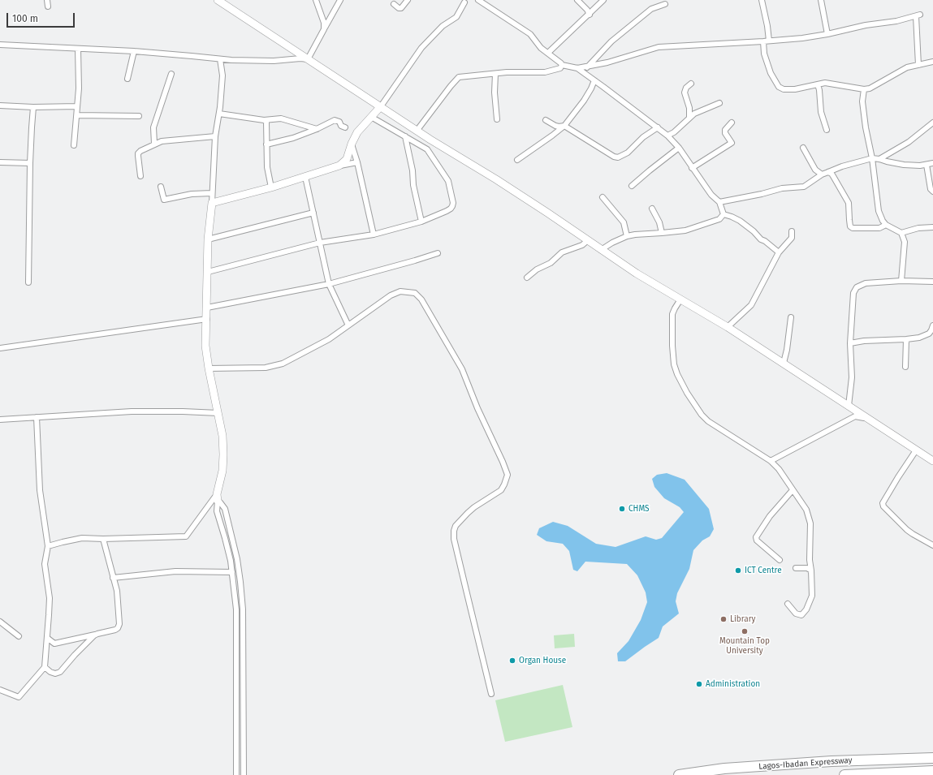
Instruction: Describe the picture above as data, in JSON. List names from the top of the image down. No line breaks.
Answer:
{"streets":{"highway":["Lagos-Ibadan Expressway"]},"places":["CHMS","ICT Centre","Library","Mountain Top University","Organ House","Administration"],"scale_bar":"100 m"}
